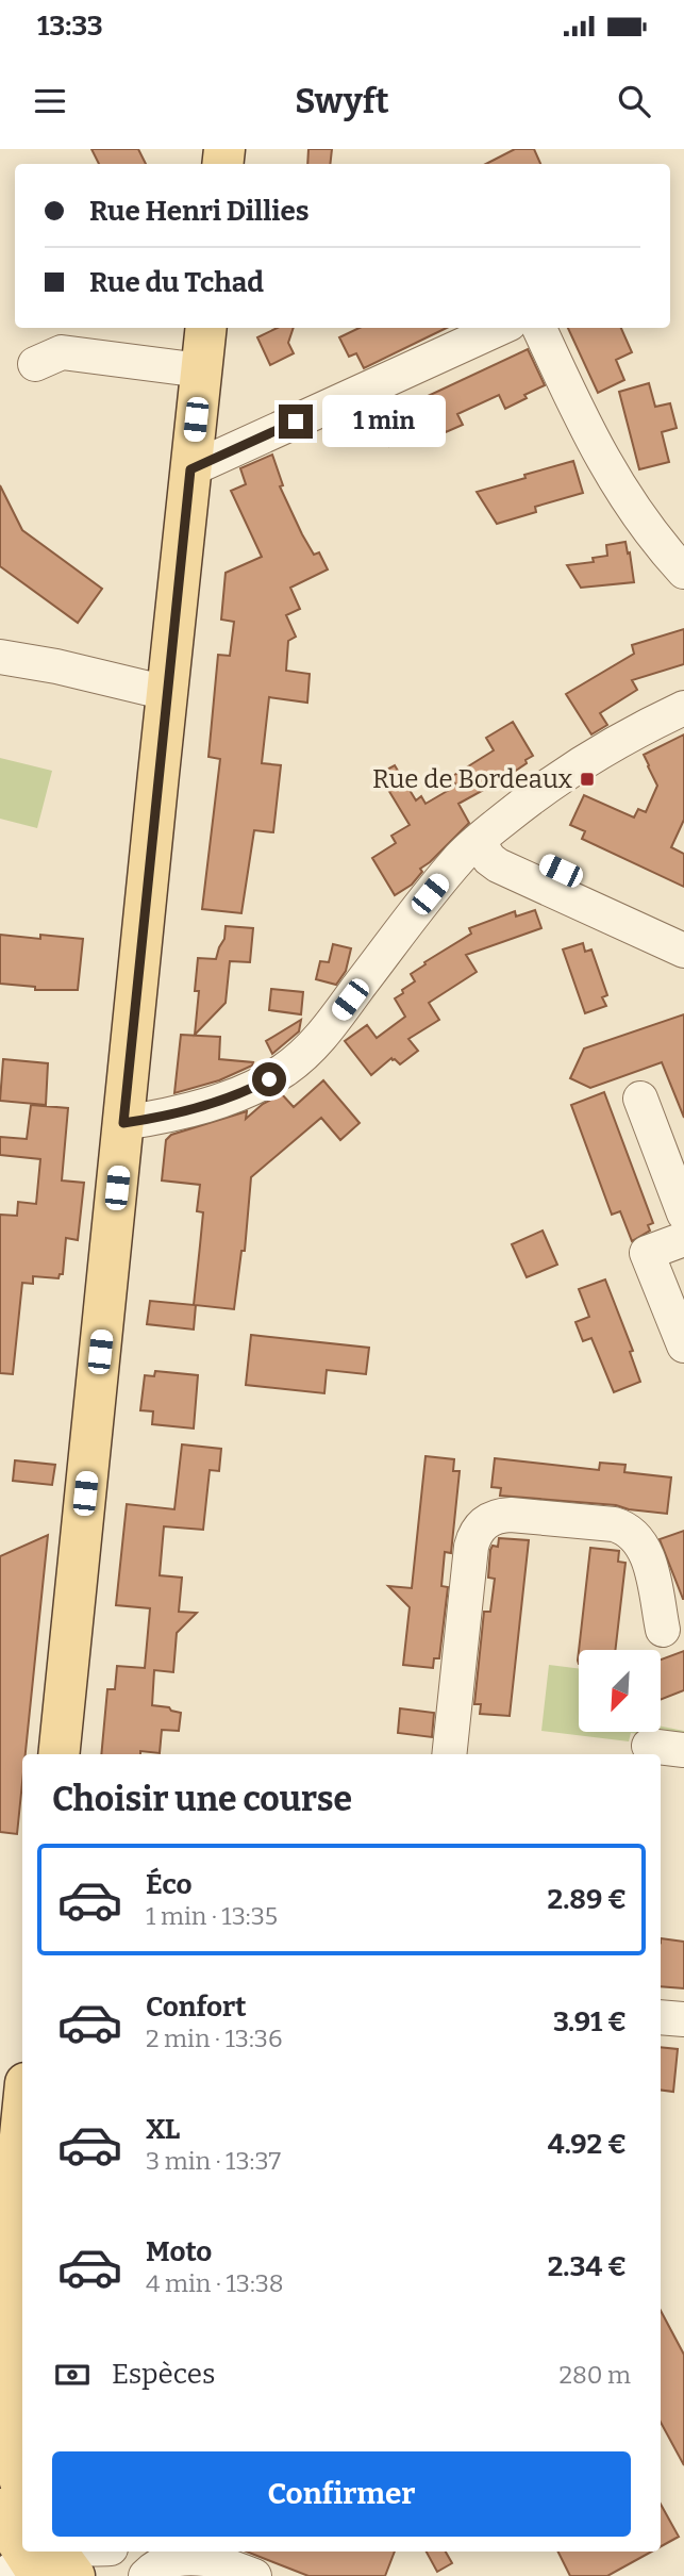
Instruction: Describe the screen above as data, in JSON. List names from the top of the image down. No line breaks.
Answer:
{"places":{"transit":["Rue de Bordeaux"]},"north":"bottom left","page":{"status":"13:33","header":"Swyft","banner":["Rue Henri Dillies","Rue du Tchad"],"bubble":"1 min","heading":"Choisir une course","list":[{"name":"Éco","note":"1 min · 13:35","value":"2.89 €"},{"name":"Confort","note":"2 min · 13:36","value":"3.91 €"},{"name":"XL","note":"3 min · 13:37","value":"4.92 €"},{"name":"Moto","note":"4 min · 13:38","value":"2.34 €"}],"pay":["Espèces","280 m"],"buttons":"Confirmer"}}
